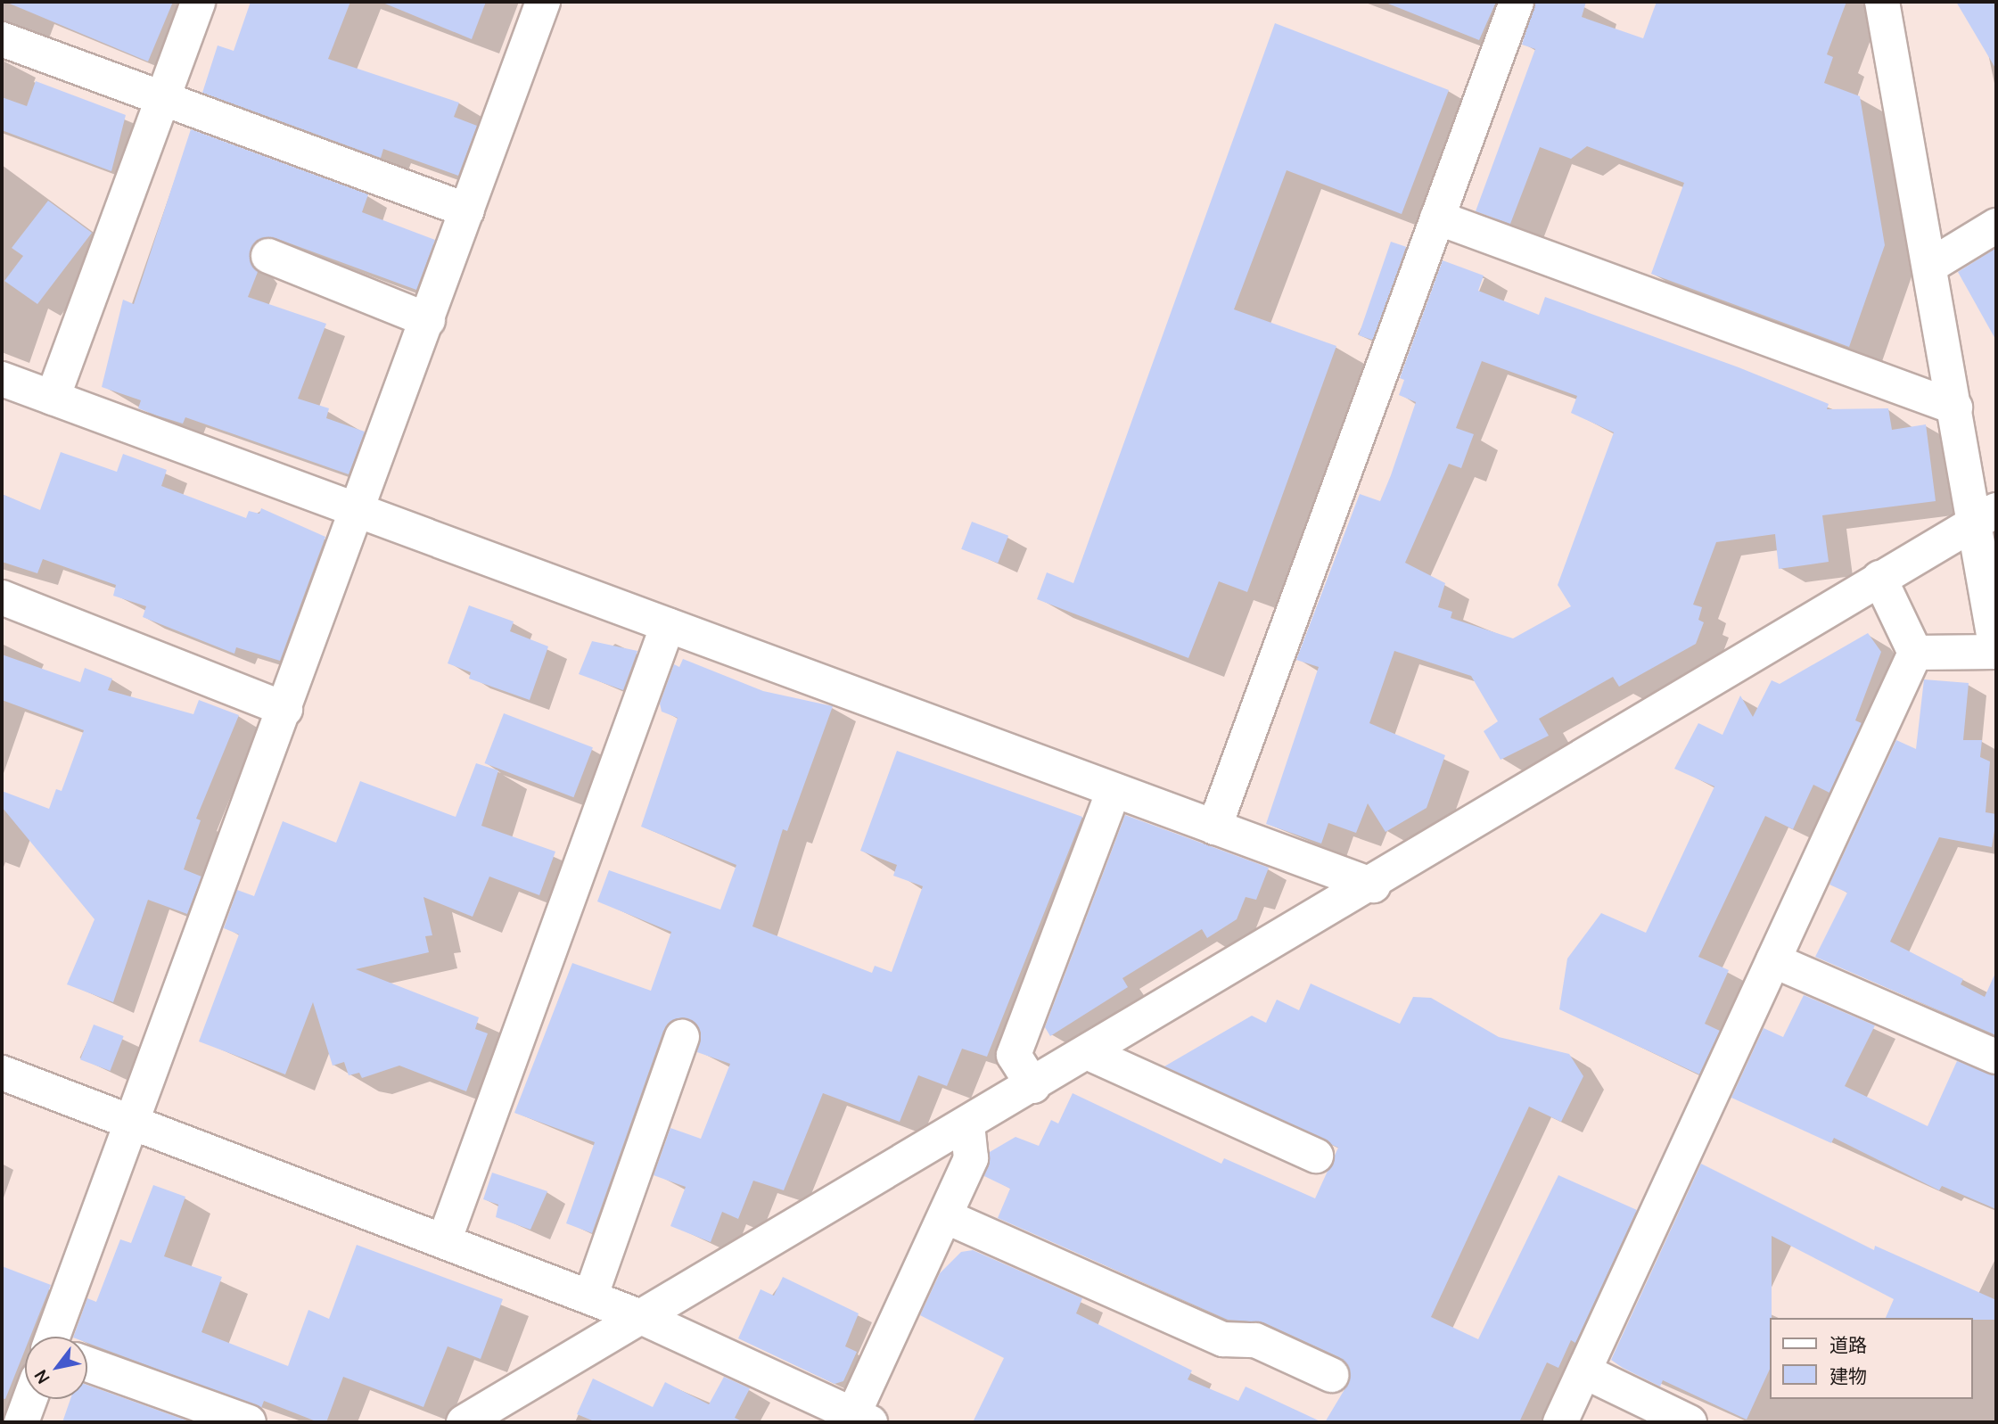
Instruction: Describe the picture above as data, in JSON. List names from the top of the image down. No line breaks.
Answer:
{"legend":["道路","建物"],"north":"bottom left"}
